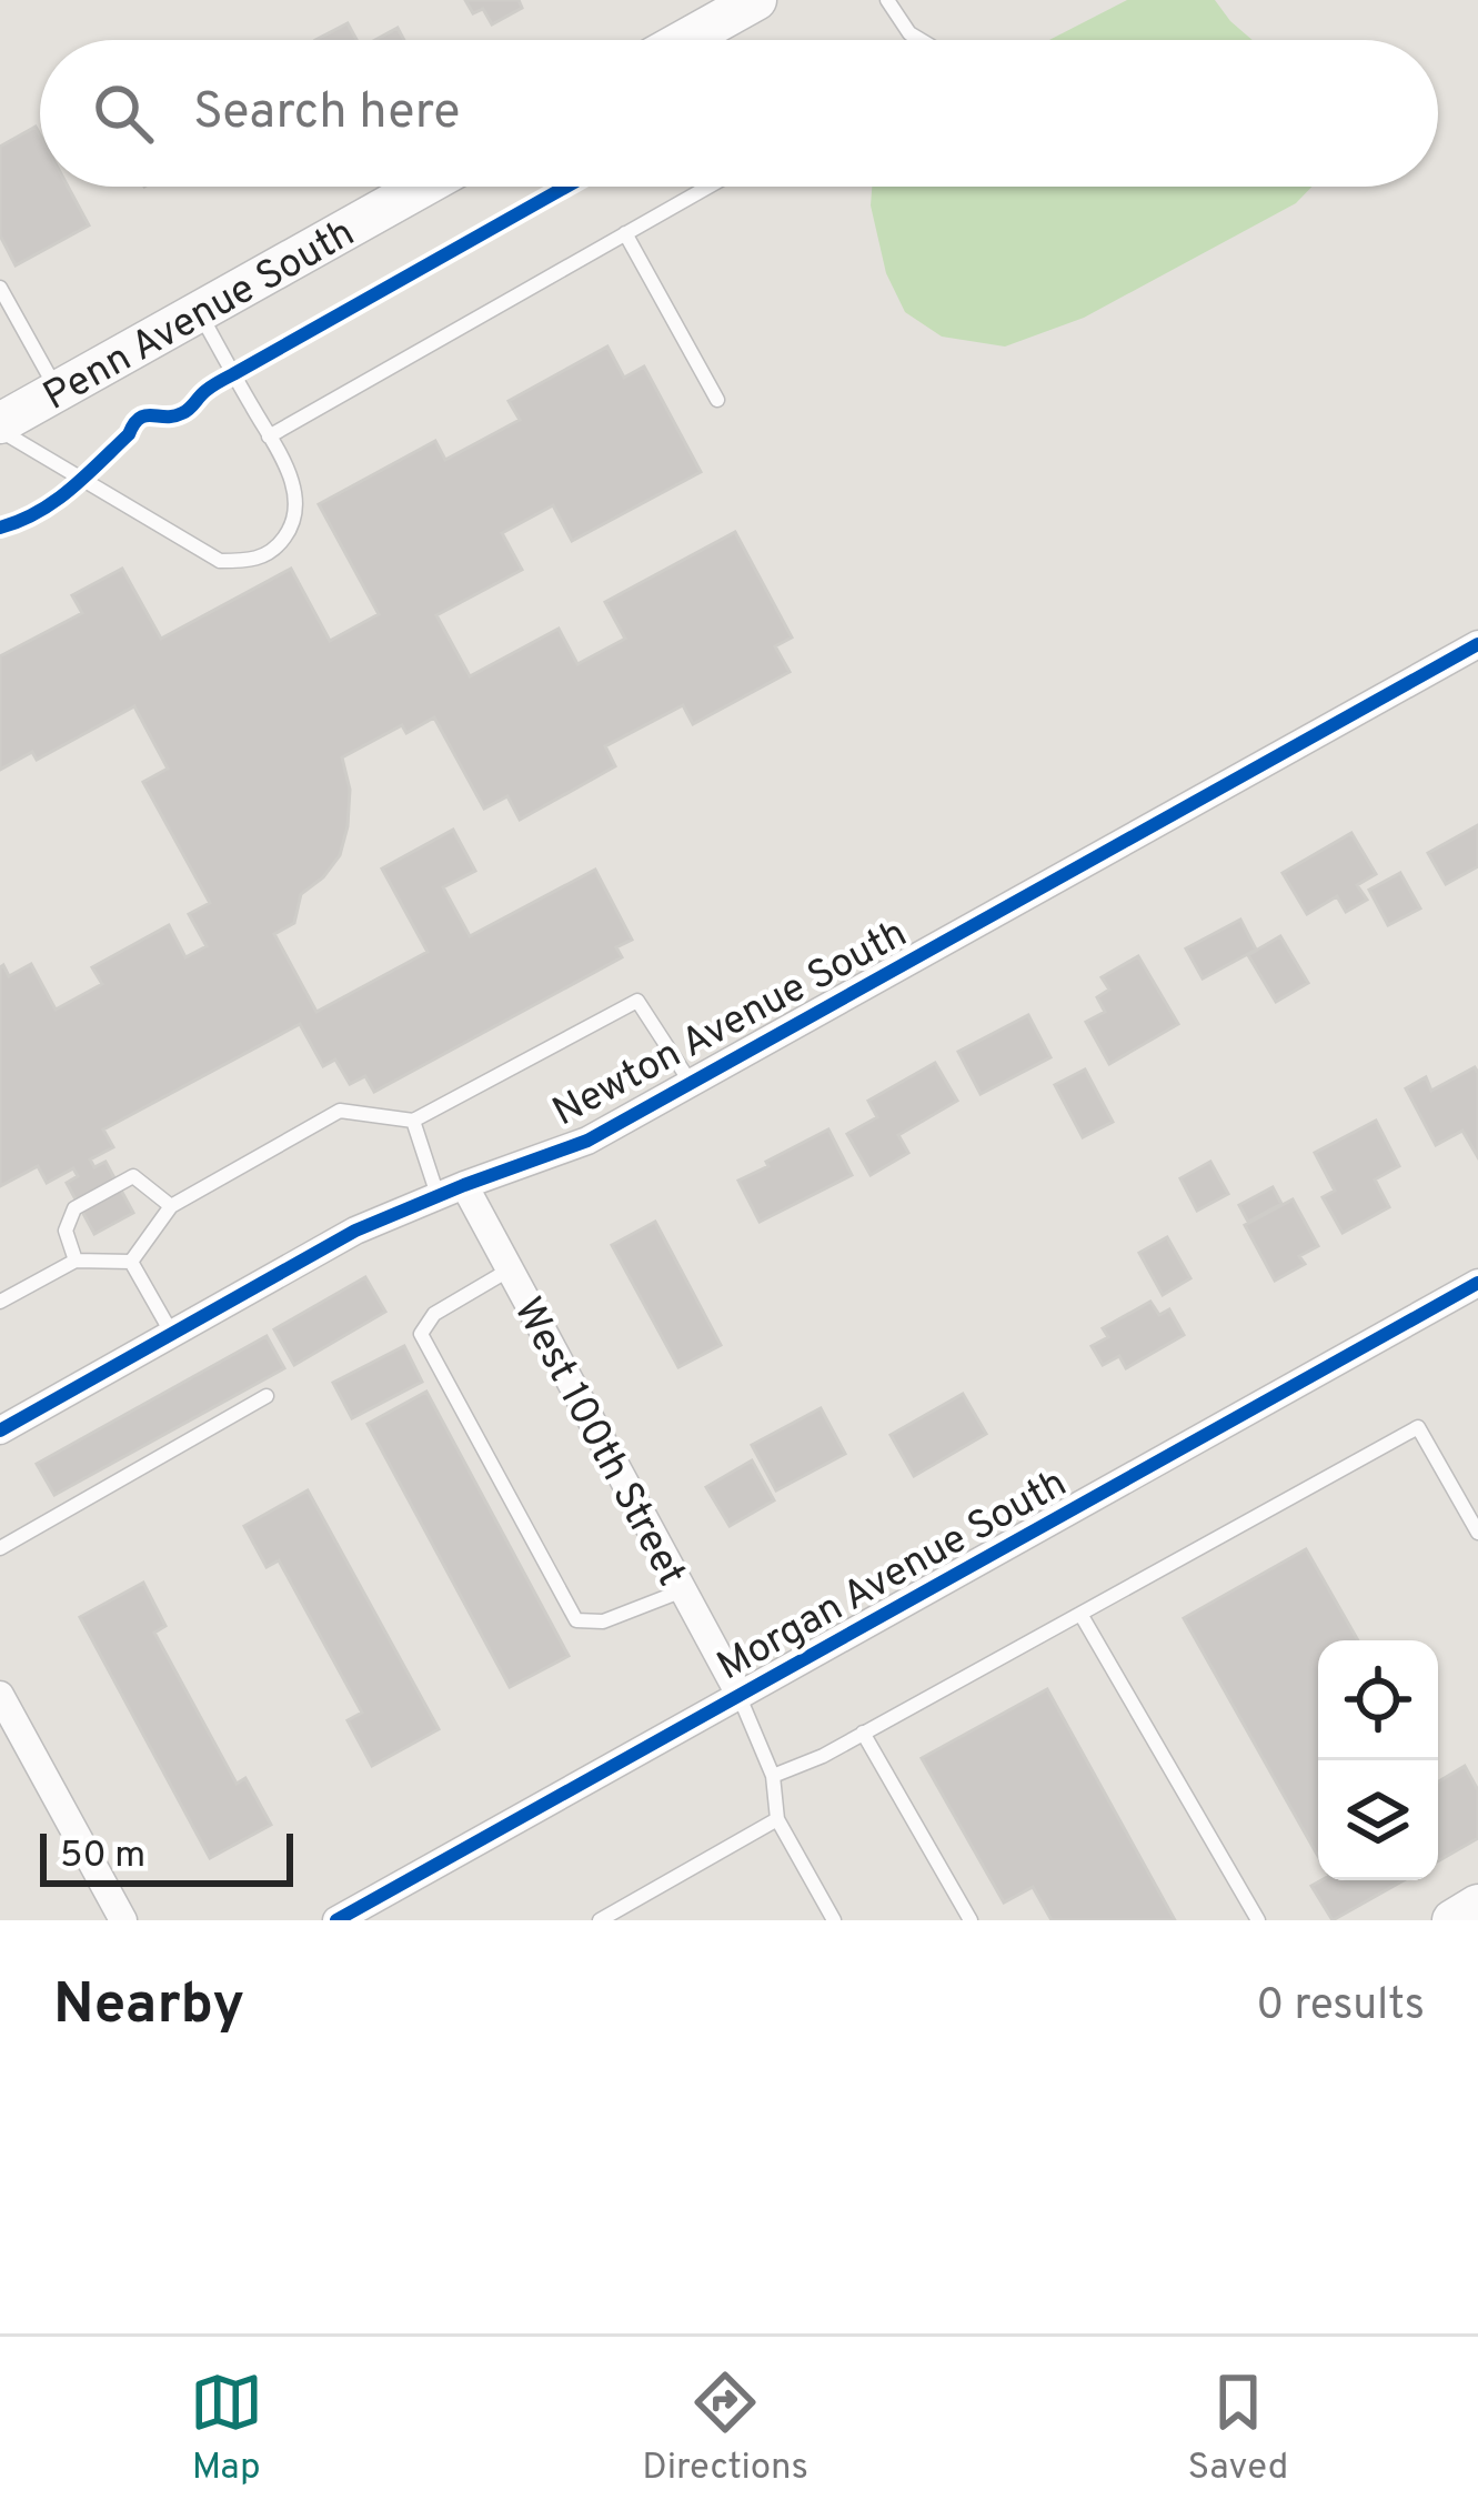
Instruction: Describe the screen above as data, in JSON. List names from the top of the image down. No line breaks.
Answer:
{"streets":{"main road":["Penn Avenue South"],"street":["Newton Avenue South","West 100th Street","Morgan Avenue South"]},"crossings":[["Newton Avenue South","West 100th Street"],["West 100th Street","Morgan Avenue South"]],"scale_bar":"50 m","page":{"search":"Search here","scale":"50 m","heading":["Nearby","0 results"],"nav":["Map","Directions","Saved"]}}
